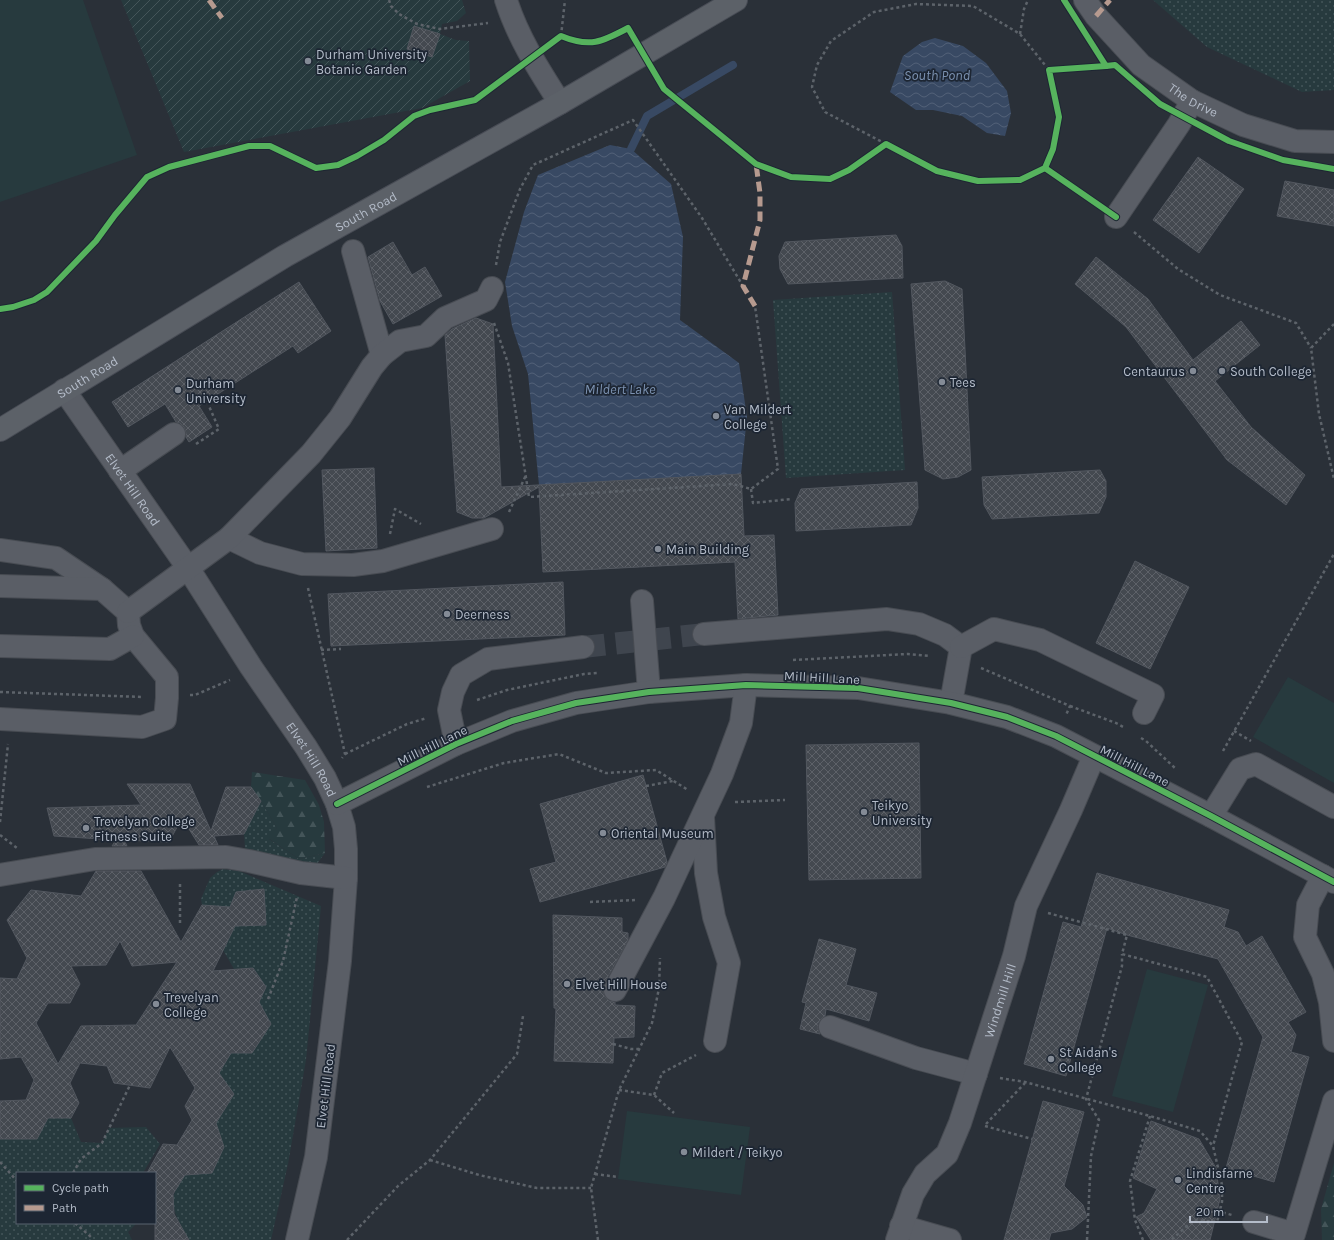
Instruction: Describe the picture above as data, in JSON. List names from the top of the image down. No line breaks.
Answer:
{"streets":{"main road":["South Road"],"street":["The Drive","Elvet Hill Road","Mill Hill Lane","Windmill Hill"]},"crossings":[["South Road","Elvet Hill Road"],["Elvet Hill Road","Mill Hill Lane"],["Mill Hill Lane","Windmill Hill"]],"water":["South Pond","Mildert Lake"],"places":["Durham University Botanic Garden","Centaurus","South College","Tees","Durham University","Van Mildert College","Main Building","Deerness","Teikyo University","Trevelyan College Fitness Suite","Oriental Museum","Elvet Hill House","Trevelyan College","St Aidan's College","Mildert / Teikyo","Lindisfarne Centre"],"legend":["Cycle path","Path"],"scale_bar":"20 m"}
